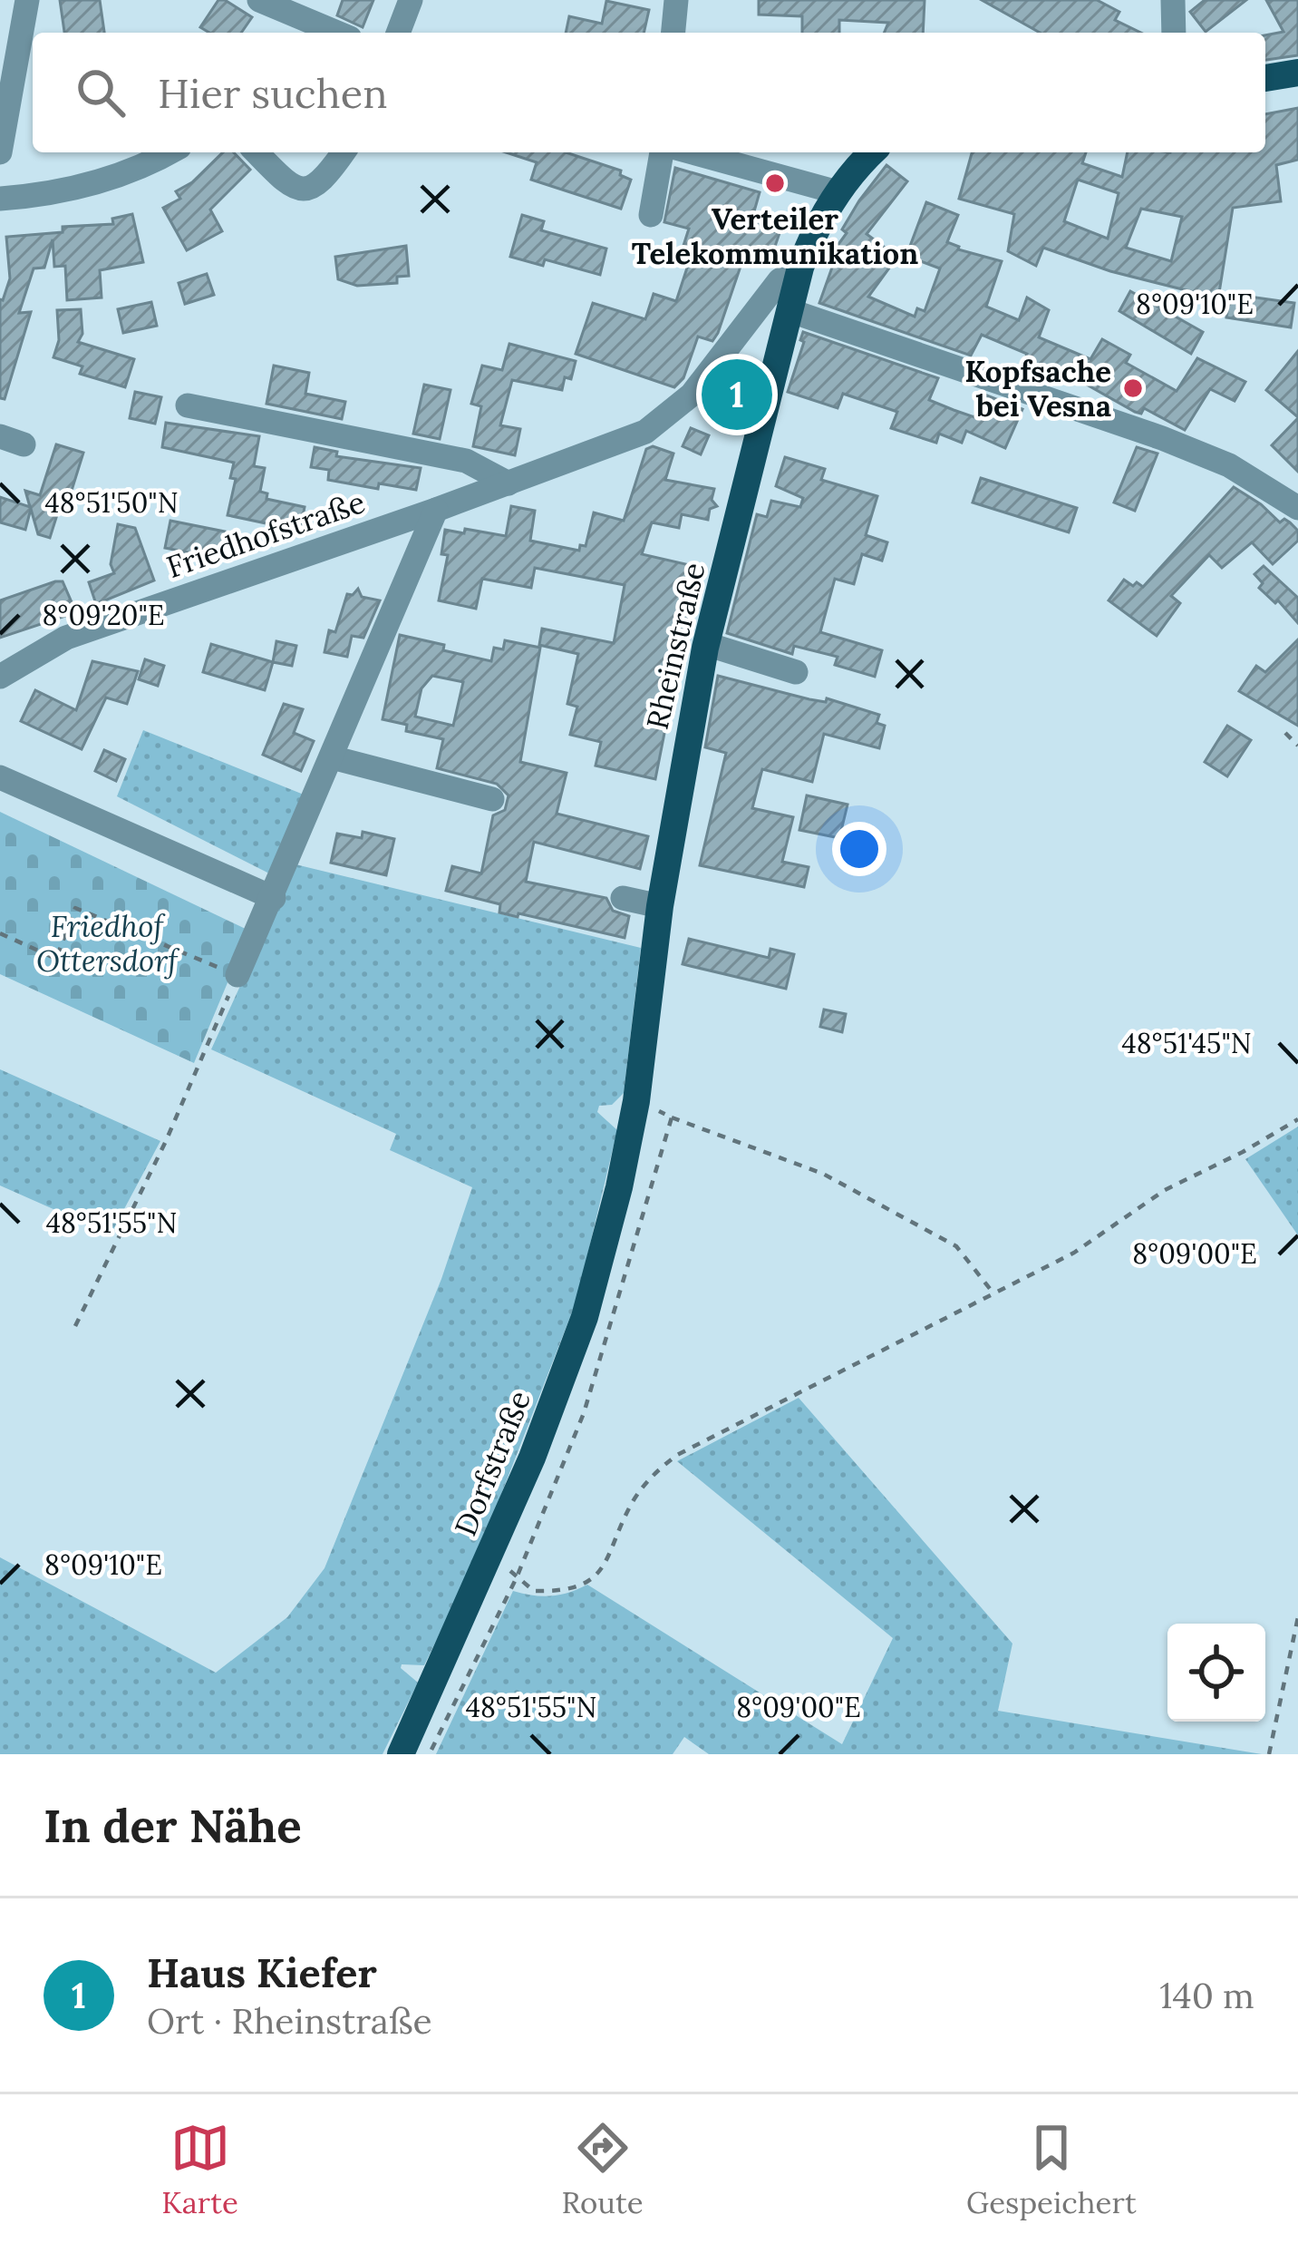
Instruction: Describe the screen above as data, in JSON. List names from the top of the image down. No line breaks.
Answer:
{"streets":{"main road":["Rheinstraße","Dorfstraße"],"street":["Friedhofstraße"]},"crossings":[["Friedhofstraße","Rheinstraße"],["Rheinstraße","Dorfstraße"]],"parks":["Friedhof Ottersdorf"],"places":["Verteiler Telekommunikation","Kopfsache bei Vesna"],"page":{"search":"Hier suchen","pins":"1","heading":"In der Nähe","list":[{"mark":"1","name":"Haus Kiefer","note":"Ort · Rheinstraße","value":"140 m"}],"nav":["Karte","Route","Gespeichert"]},"coordinates":["8°09'10\"E","48°51'50\"N","8°09'20\"E","48°51'45\"N","48°51'55\"N","8°09'00\"E"]}
